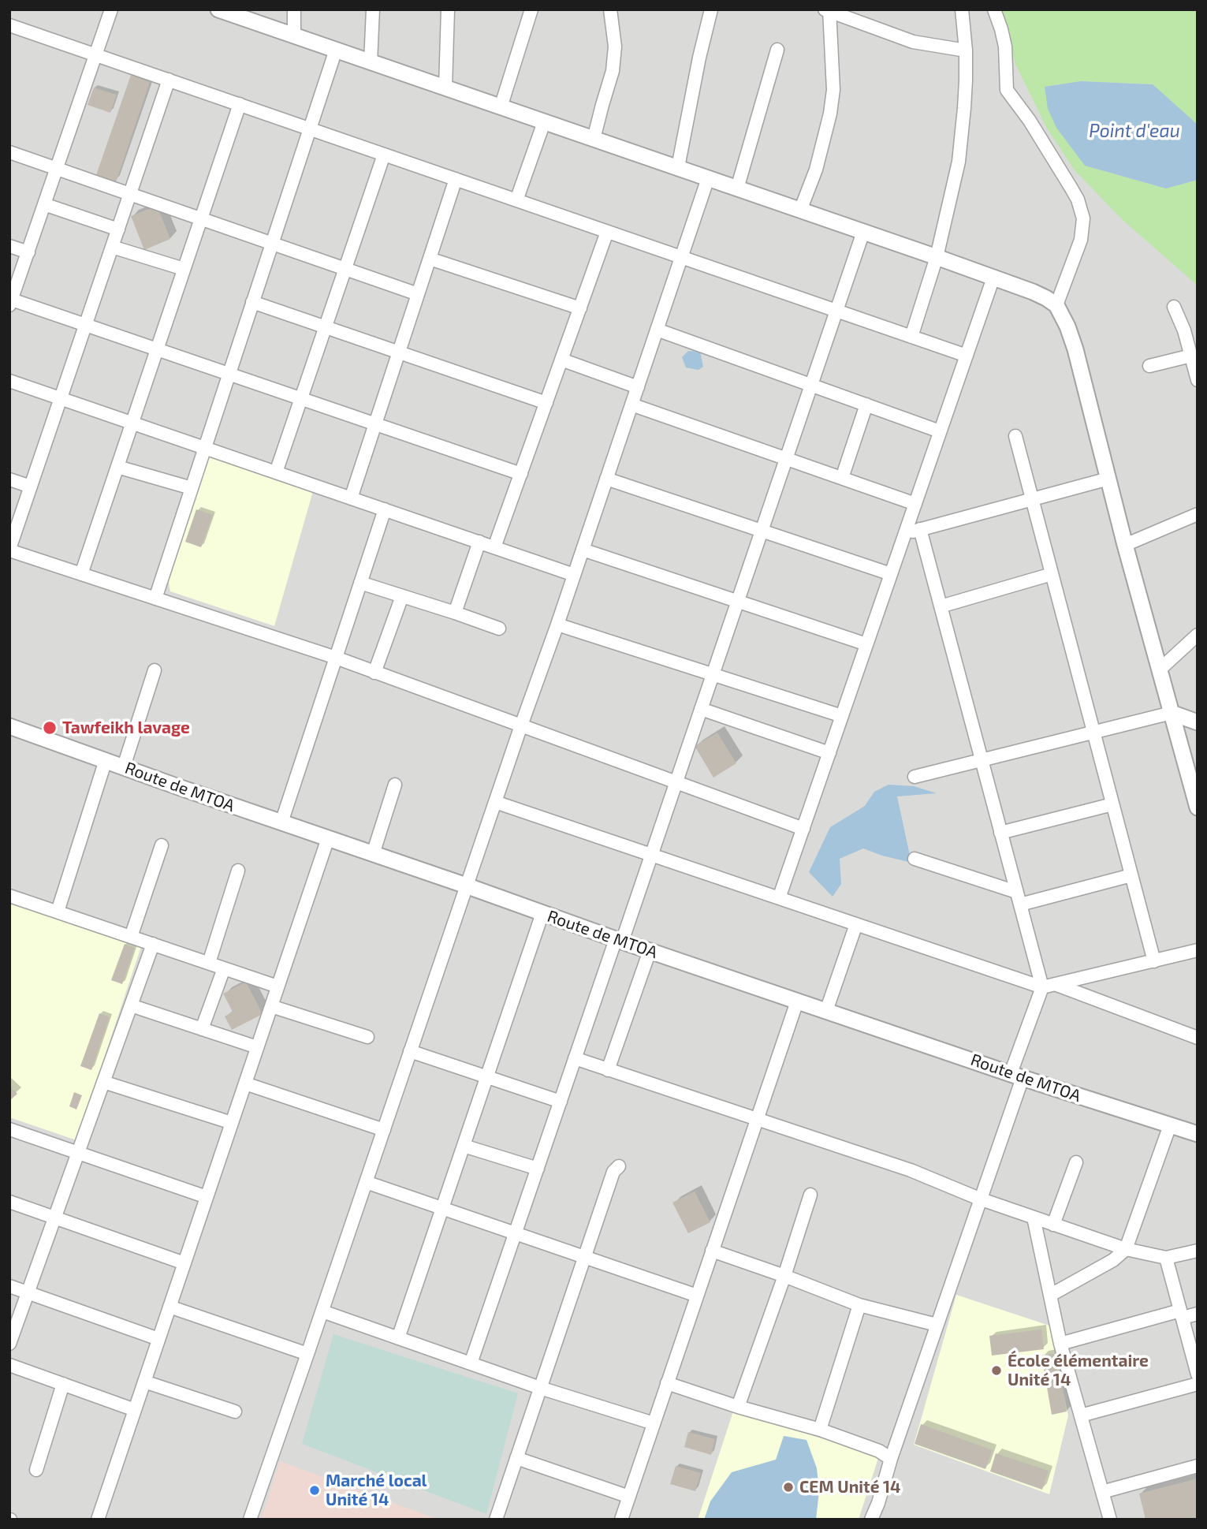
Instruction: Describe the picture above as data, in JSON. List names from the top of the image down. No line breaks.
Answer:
{"streets":{"street":["Route de MTOA"]},"water":["Point d'eau"],"places":["Tawfeikh lavage","École élémentaire Unité 14","CEM Unité 14","Marché local Unité 14"]}
